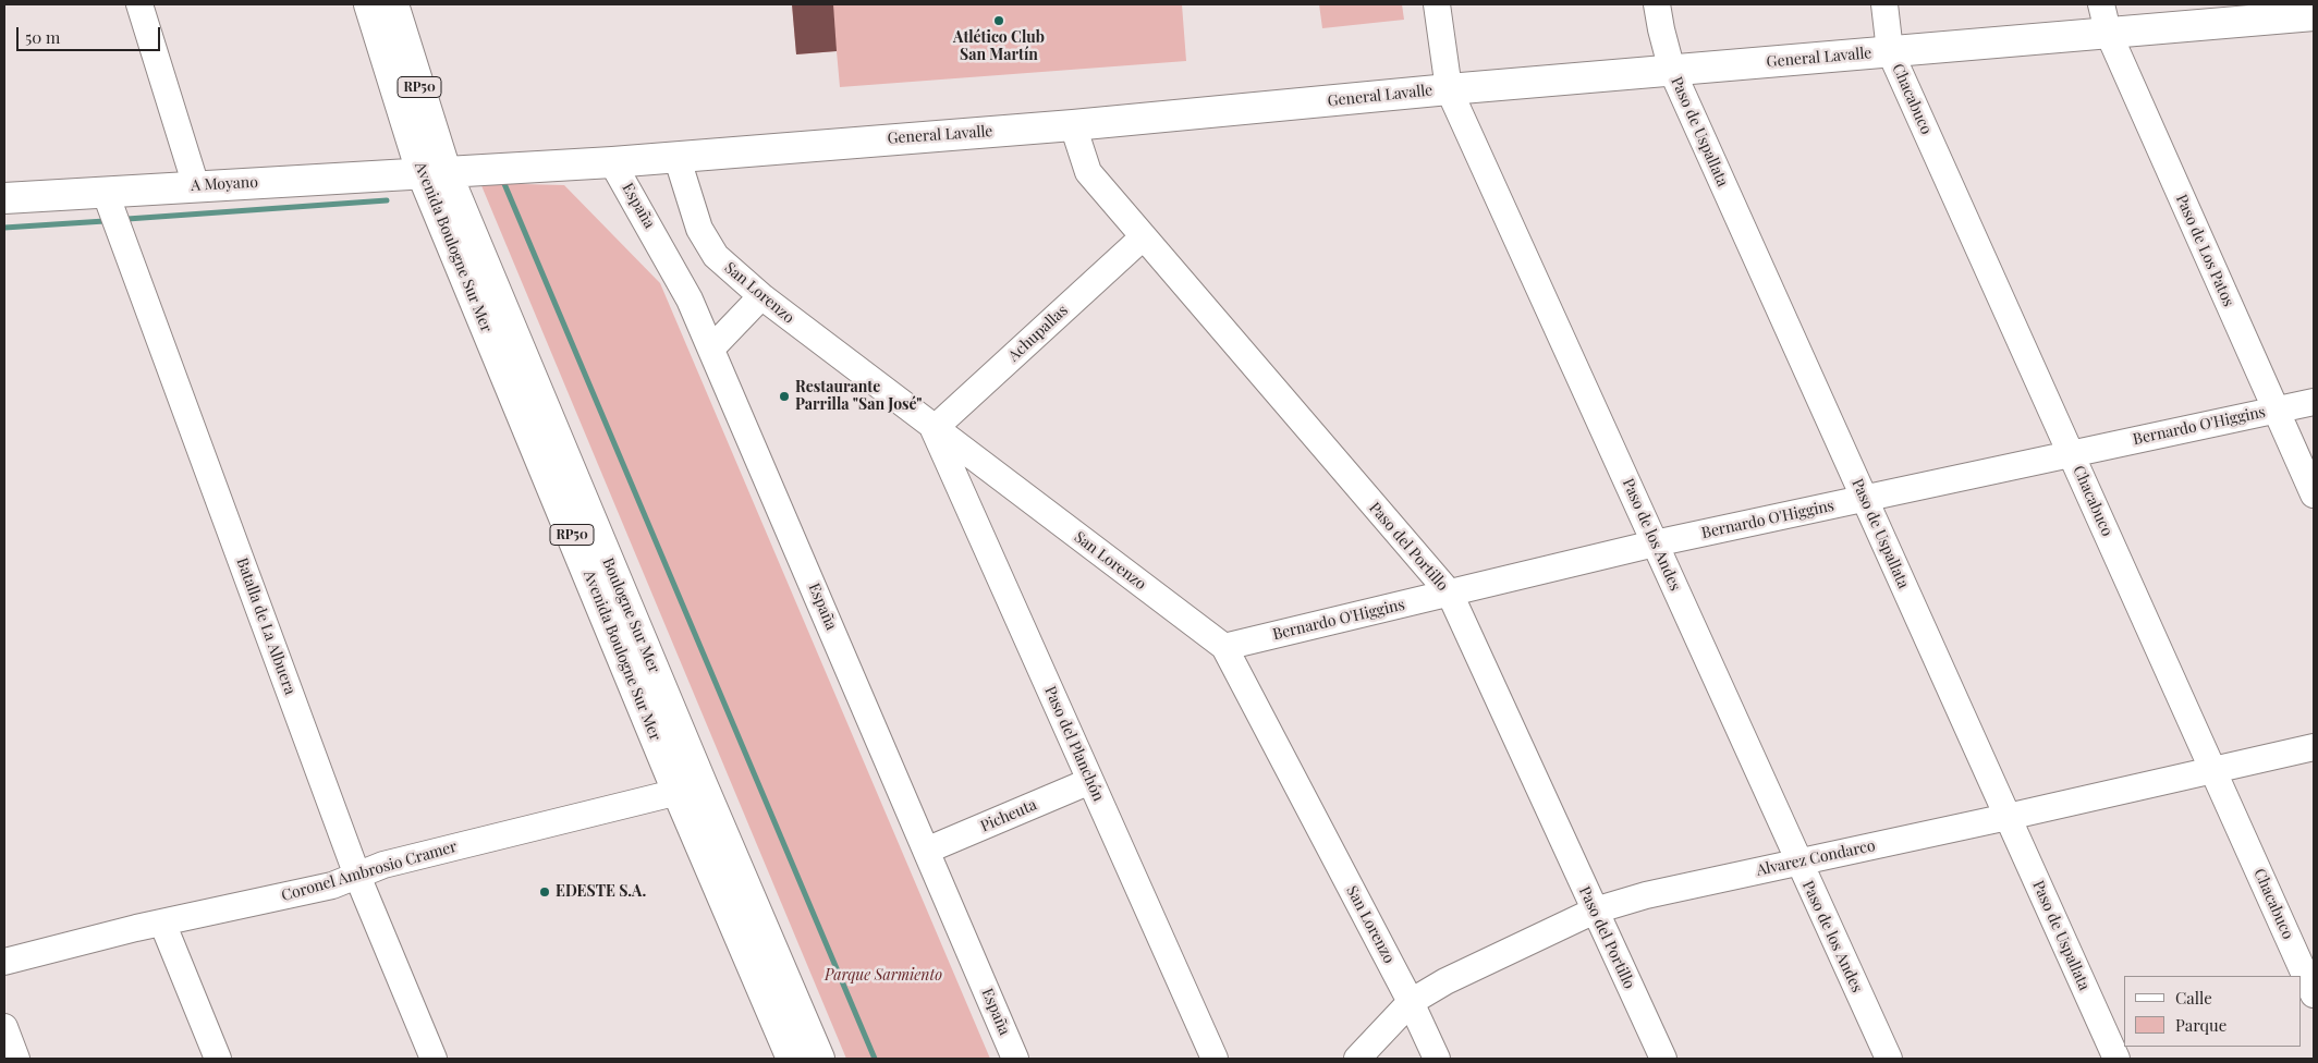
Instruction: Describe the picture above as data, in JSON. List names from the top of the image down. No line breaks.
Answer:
{"streets":{"main road":["General Lavalle","RP50","A Moyano","Avenida Boulogne Sur Mer","Boulogne Sur Mer"],"street":["Chacabuco","Paso de Uspallata","España","Paso de Los Patos","San Lorenzo","Achupallas","Bernardo O'Higgins","Paso de los Andes","Paso del Portillo","Batalla de La Albuera","Paso del Planchón","Picheuta","Alvarez Condarco","Coronel Ambrosio Cramer"]},"crossings":[["General Lavalle","Chacabuco"],["General Lavalle","Paso de Uspallata"],["General Lavalle","A Moyano"],["General Lavalle","España"],["General Lavalle","Avenida Boulogne Sur Mer"],["General Lavalle","Paso de Los Patos"],["General Lavalle","San Lorenzo"],["General Lavalle","Paso de los Andes"],["General Lavalle","Paso del Portillo"],["General Lavalle","Boulogne Sur Mer"],["RP50","Boulogne Sur Mer"],["RP50","Coronel Ambrosio Cramer"],["Chacabuco","Bernardo O'Higgins"],["Chacabuco","Alvarez Condarco"],["Paso de Uspallata","Bernardo O'Higgins"],["Paso de Uspallata","Alvarez Condarco"],["A Moyano","Avenida Boulogne Sur Mer"],["A Moyano","Boulogne Sur Mer"],["A Moyano","Batalla de La Albuera"],["España","Picheuta"],["Avenida Boulogne Sur Mer","Boulogne Sur Mer"],["Paso de Los Patos","Bernardo O'Higgins"],["San Lorenzo","Achupallas"],["San Lorenzo","Bernardo O'Higgins"],["San Lorenzo","Paso del Planchón"],["San Lorenzo","Alvarez Condarco"],["Achupallas","Paso del Portillo"],["Achupallas","Paso del Planchón"],["Bernardo O'Higgins","Paso de los Andes"],["Bernardo O'Higgins","Paso del Portillo"],["Paso de los Andes","Alvarez Condarco"],["Paso del Portillo","Alvarez Condarco"],["Boulogne Sur Mer","Coronel Ambrosio Cramer"],["Batalla de La Albuera","Coronel Ambrosio Cramer"],["Paso del Planchón","Picheuta"]],"parks":["Parque Sarmiento"],"places":["Atlético Club San Martín","Restaurante Parrilla \"San José\"","EDESTE S.A."],"legend":["Calle","Parque"],"scale_bar":"50 m"}
